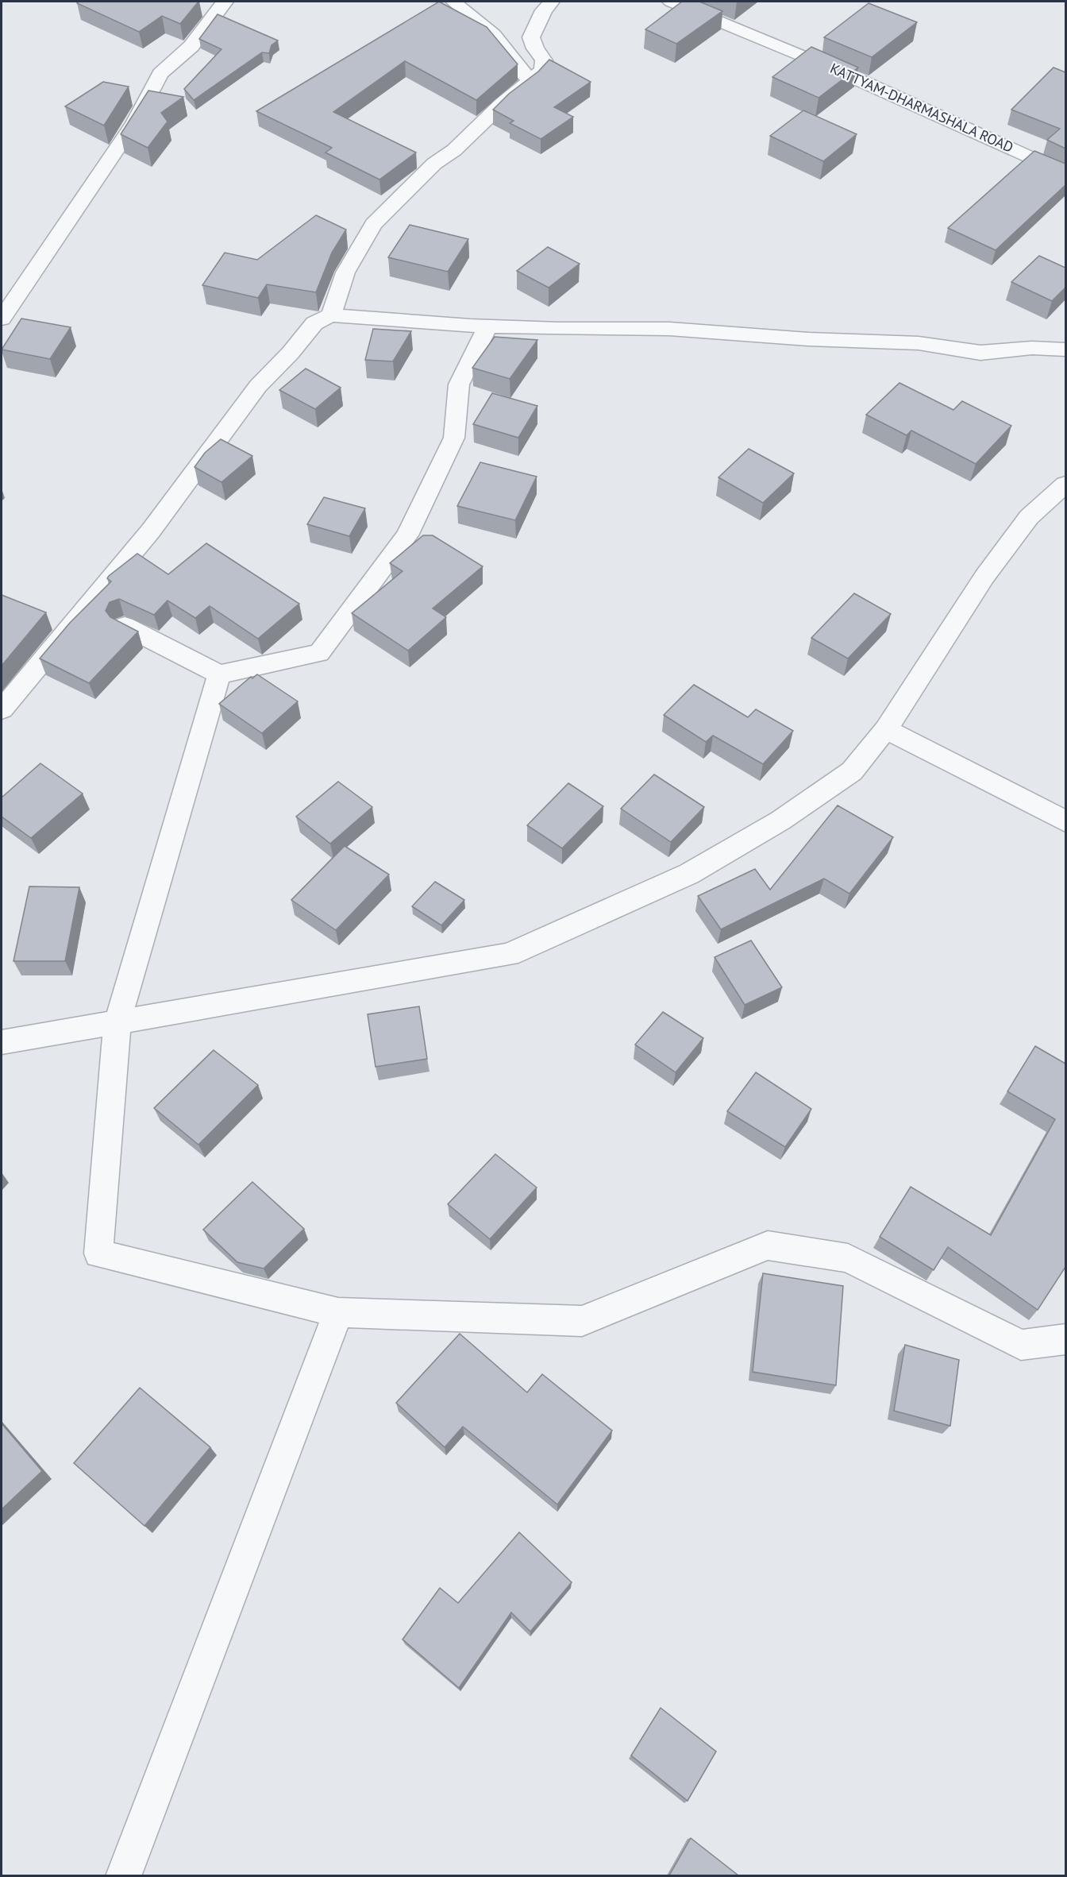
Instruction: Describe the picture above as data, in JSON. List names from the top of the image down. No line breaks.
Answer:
{"streets":{"street":["KATTYAM-DHARMASHALA ROAD"]}}
